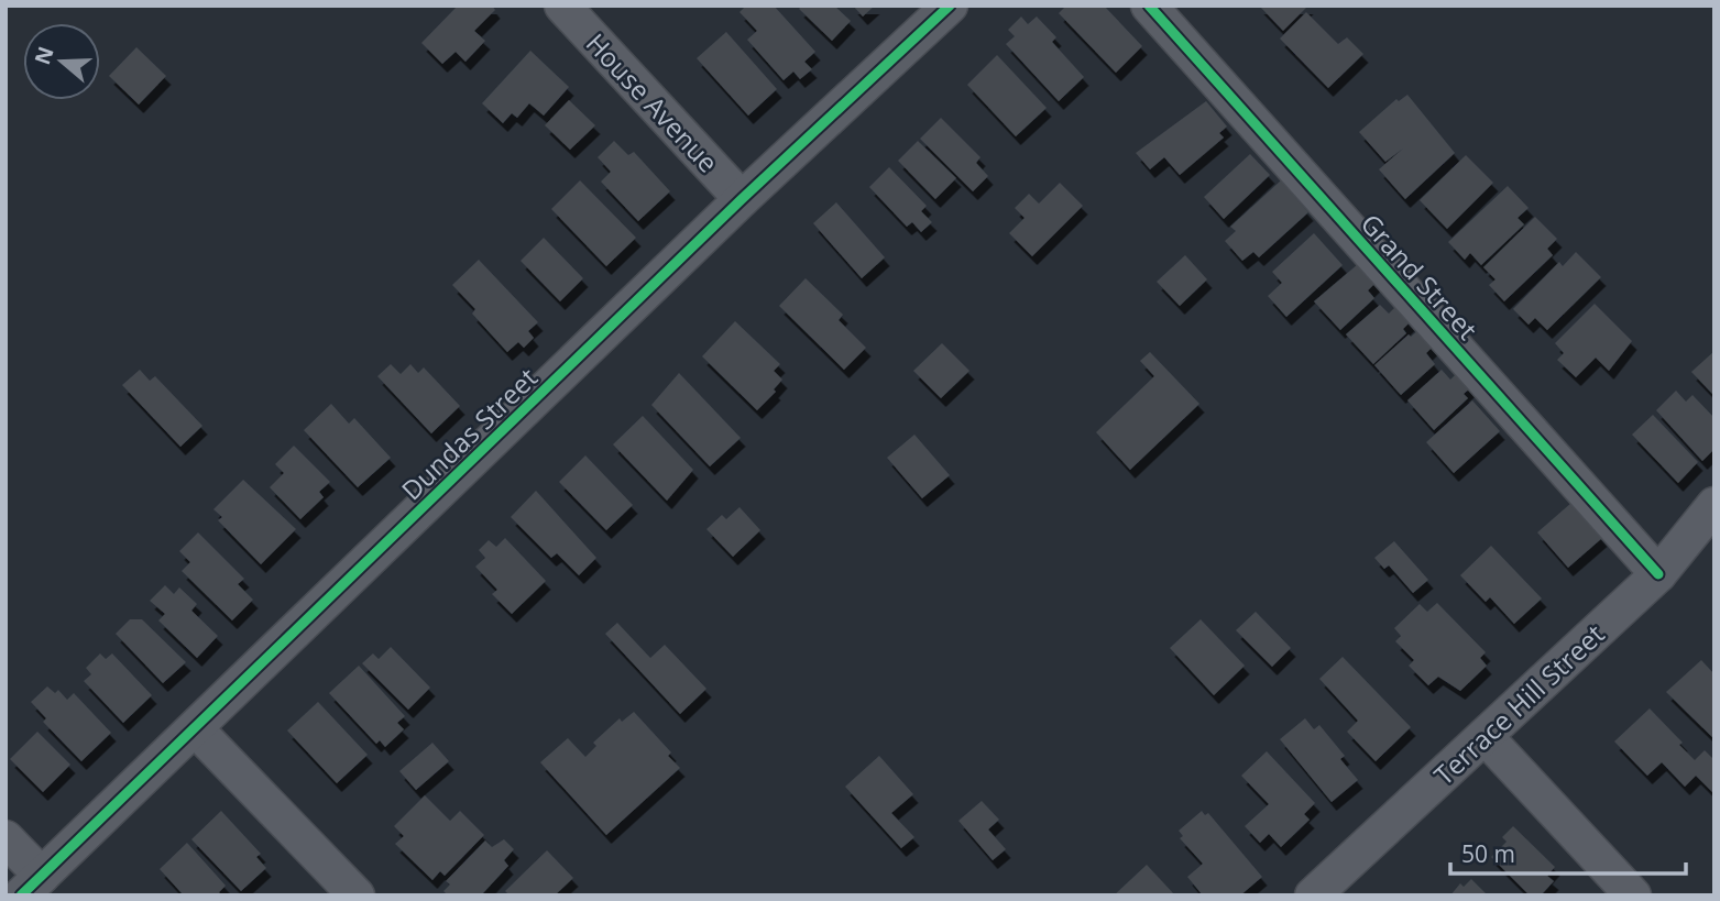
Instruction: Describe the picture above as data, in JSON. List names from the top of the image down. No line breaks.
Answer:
{"streets":{"street":["House Avenue","Grand Street","Dundas Street","Terrace Hill Street"]},"crossings":[["House Avenue","Dundas Street"],["Grand Street","Terrace Hill Street"]],"scale_bar":"50 m","north":"left"}
